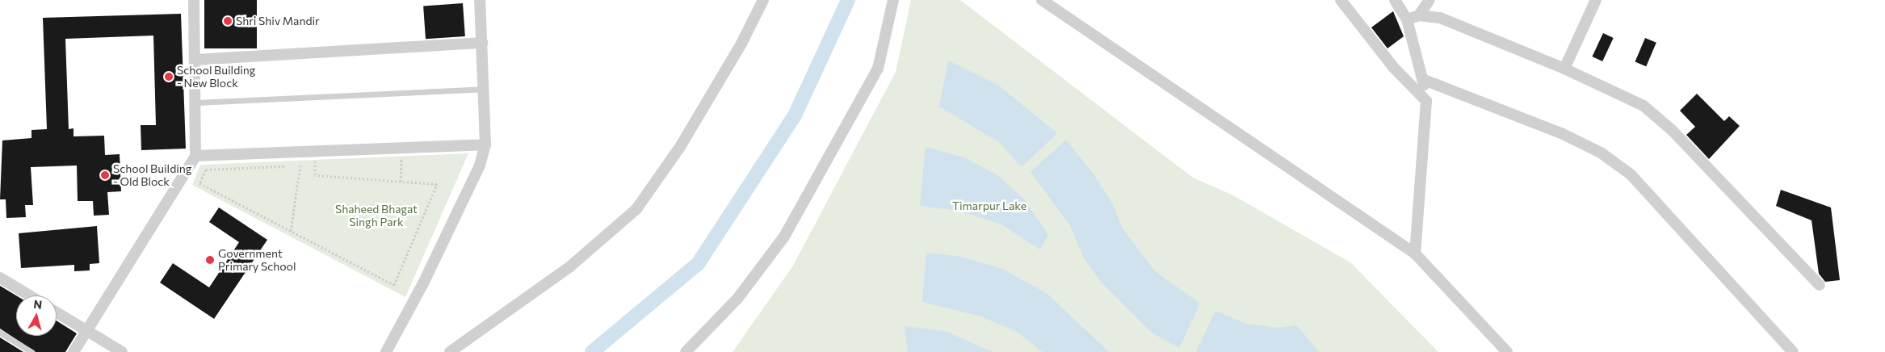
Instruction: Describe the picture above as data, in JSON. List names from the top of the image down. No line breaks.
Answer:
{"parks":["Timarpur Lake","Shaheed Bhagat Singh Park"],"places":["Shri Shiv Mandir","School Building - New Block","School Building - Old Block","Government Primary School"],"north":"top"}
